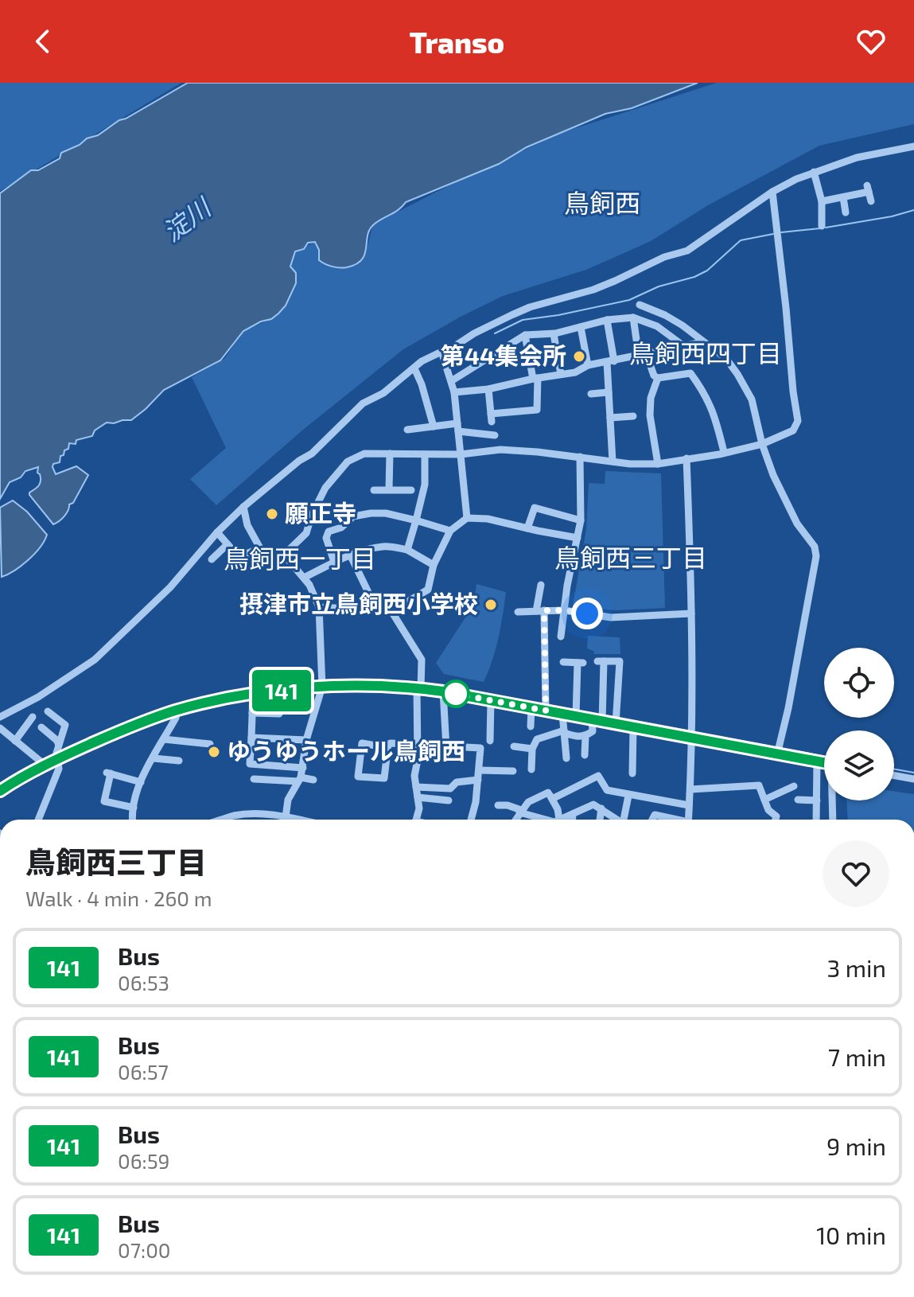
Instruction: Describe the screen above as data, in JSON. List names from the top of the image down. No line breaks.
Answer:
{"districts":["鳥飼西","鳥飼西四丁目","鳥飼西三丁目","鳥飼西一丁目"],"water":["淀川"],"places":["第44集会所","願正寺","摂津市立鳥飼西小学校","ゆうゆうホール鳥飼西"],"lines":["bus line 141"],"page":{"header":"Transo","on_map":"141","heading":["鳥飼西三丁目","Walk · 4 min · 260 m"],"list":[{"mark":"141","name":"Bus","note":"06:53","value":"3 min"},{"mark":"141","name":"Bus","note":"06:57","value":"7 min"},{"mark":"141","name":"Bus","note":"06:59","value":"9 min"},{"mark":"141","name":"Bus","note":"07:00","value":"10 min"}]}}
